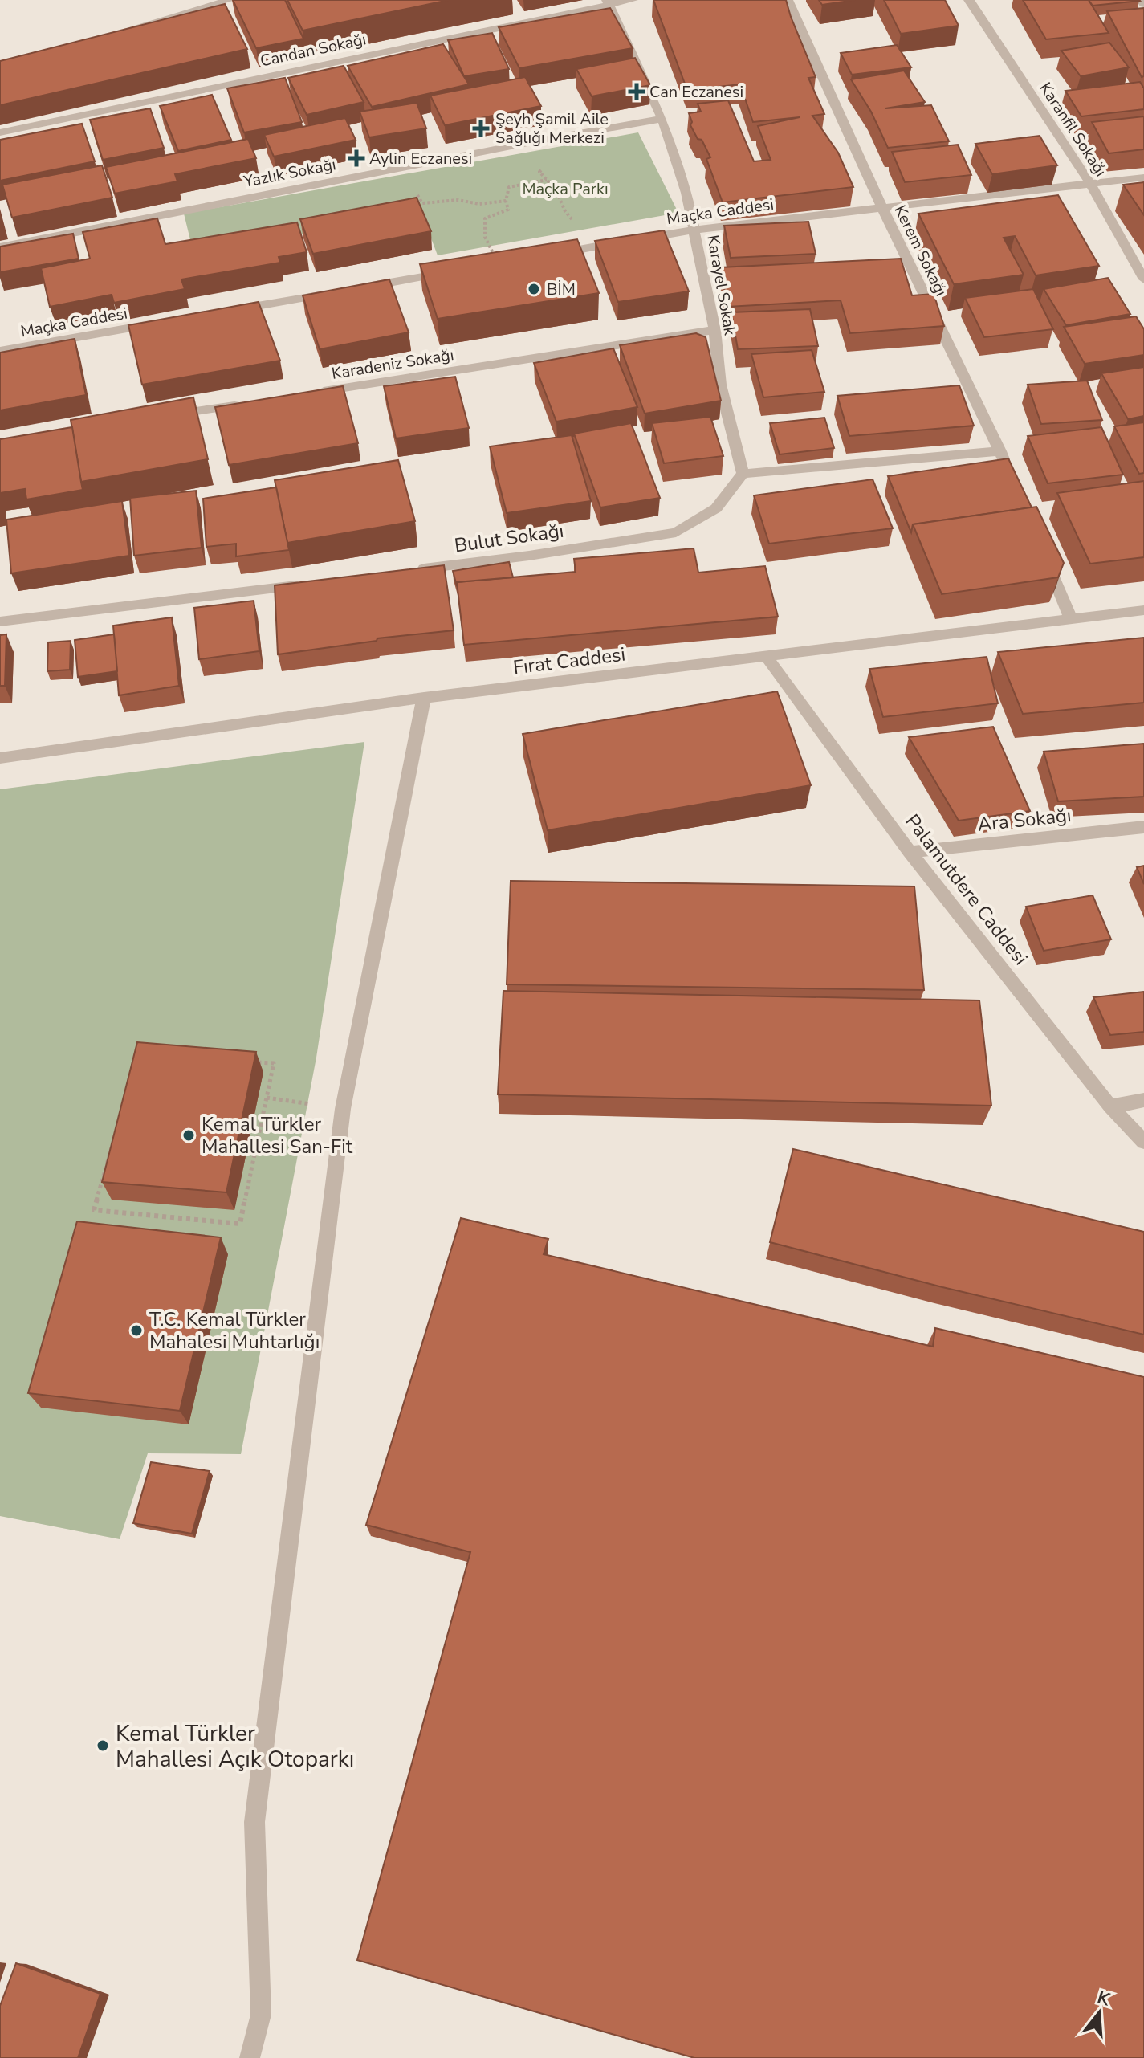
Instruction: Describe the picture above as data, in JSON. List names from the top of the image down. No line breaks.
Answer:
{"streets":{"street":["Candan Sokağı","Karanfil Sokağı","Yazlık Sokağı","Maçka Caddesi","Kerem Sokağı","Karayel Sokak","Karadeniz Sokağı","Bulut Sokağı","Fırat Caddesi","Ara Sokağı","Palamutdere Caddesi"]},"crossings":[["Candan Sokağı","Karayel Sokak"],["Karanfil Sokağı","Maçka Caddesi"],["Yazlık Sokağı","Karayel Sokak"],["Maçka Caddesi","Kerem Sokağı"],["Maçka Caddesi","Karayel Sokak"],["Karayel Sokak","Karadeniz Sokağı"],["Karayel Sokak","Bulut Sokağı"],["Fırat Caddesi","Palamutdere Caddesi"],["Ara Sokağı","Palamutdere Caddesi"]],"parks":["Maçka Parkı"],"places":{"health":["Can Eczanesi","Şeyh Şamil Aile Sağlığı Merkezi","Aylin Eczanesi"],"other":["BİM","Kemal Türkler Mahallesi San-Fit","T.C. Kemal Türkler Mahalesi Muhtarlığı","Kemal Türkler Mahallesi Açık Otoparkı"]},"north":"top"}
